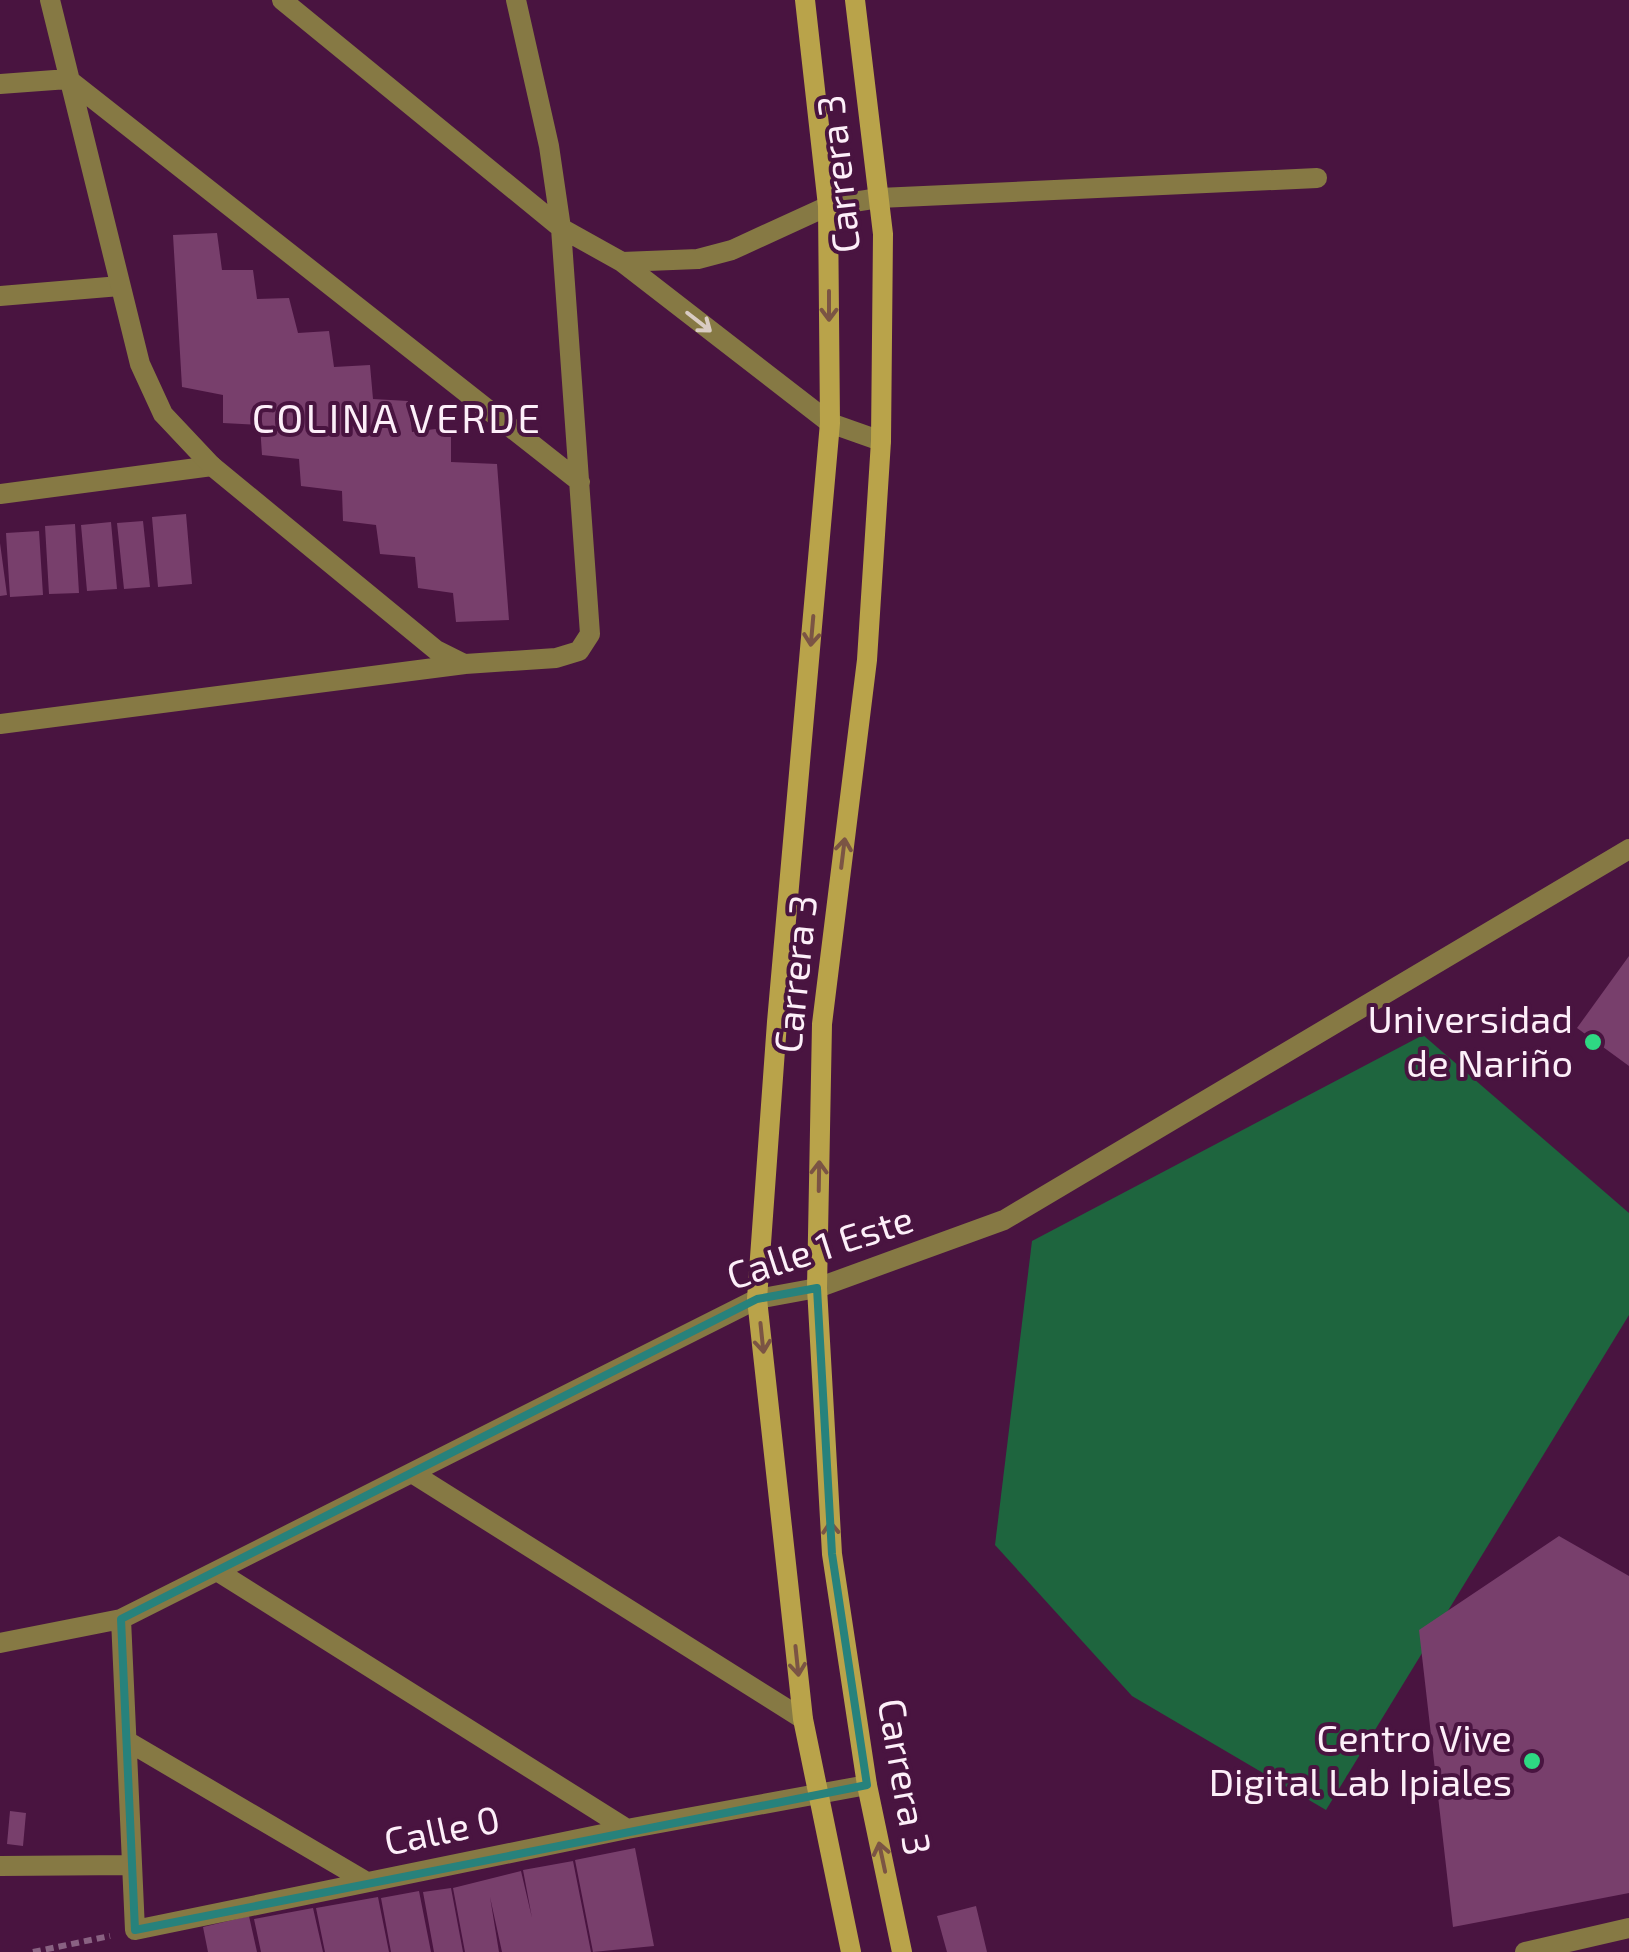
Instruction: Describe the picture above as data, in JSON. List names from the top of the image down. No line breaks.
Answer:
{"streets":{"street":["Carrera 3","Calle 1 Este","Calle 0"]},"crossings":[["Carrera 3","Calle 1 Este"],["Carrera 3","Calle 0"]],"districts":["COLINA VERDE"],"places":["Universidad de Nariño","Centro Vive Digital Lab Ipiales"]}
